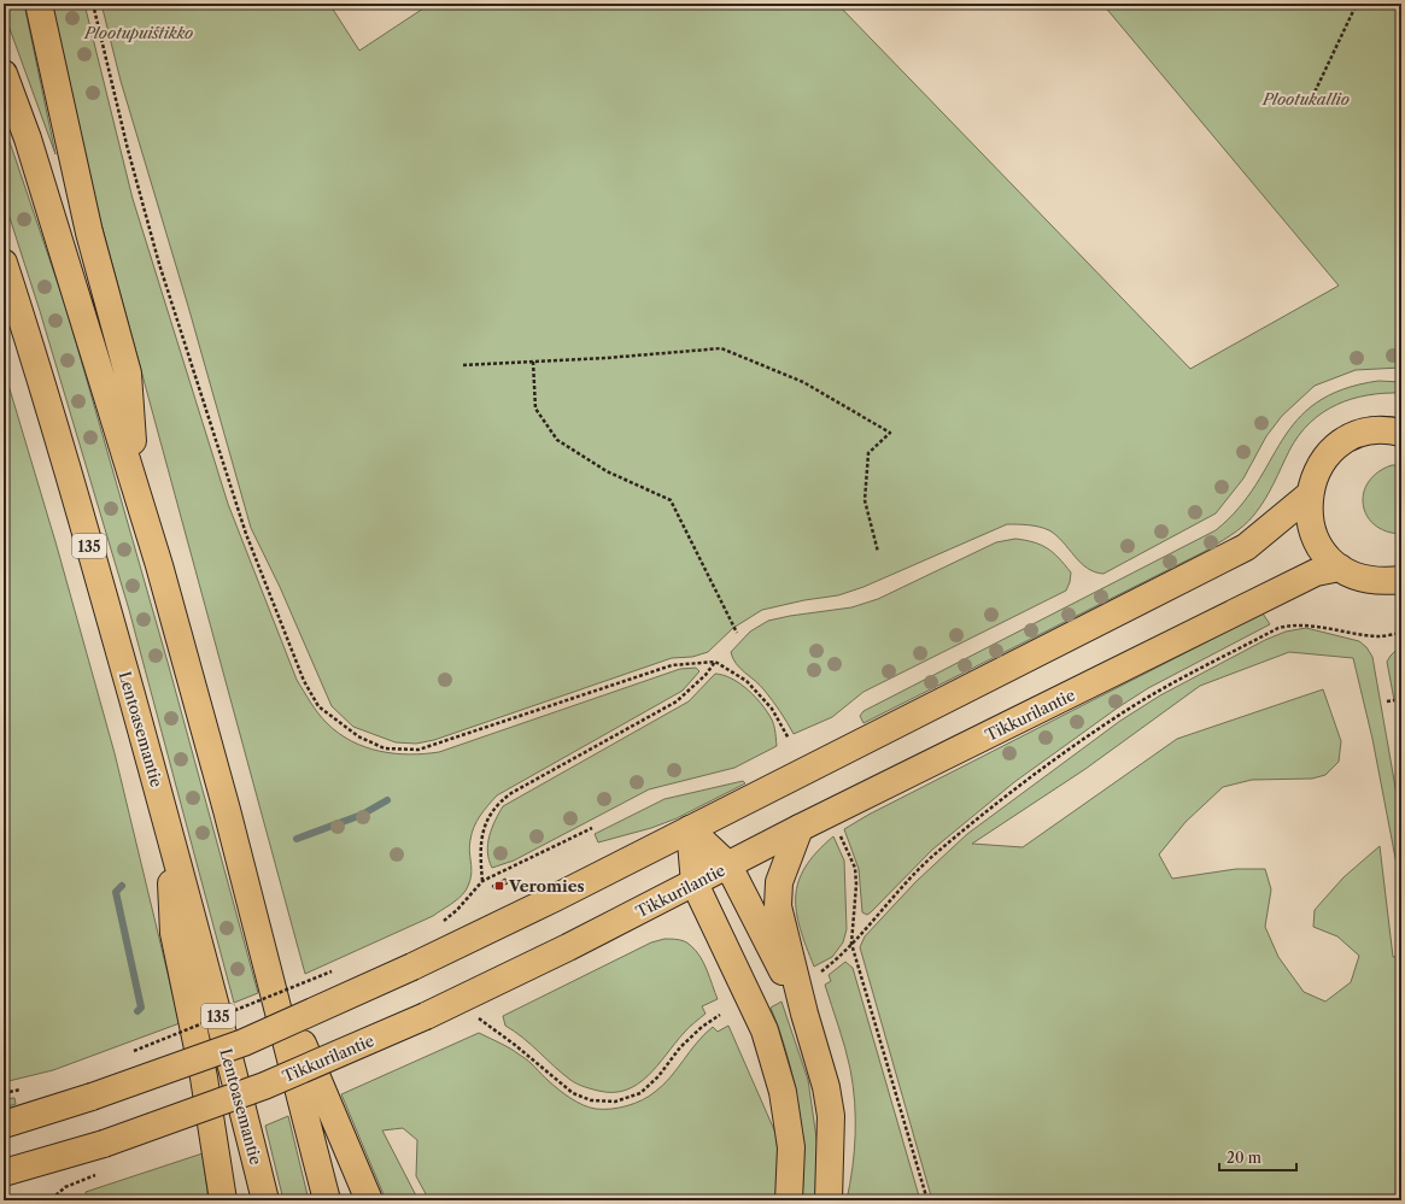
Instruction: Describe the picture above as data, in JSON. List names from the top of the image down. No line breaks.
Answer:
{"streets":{"main road":["135","Tikkurilantie","Lentoasemantie"]},"parks":["Plootupuistikko","Plootukallio"],"places":{"transit":["Veromies"]},"scale_bar":"20 m"}
